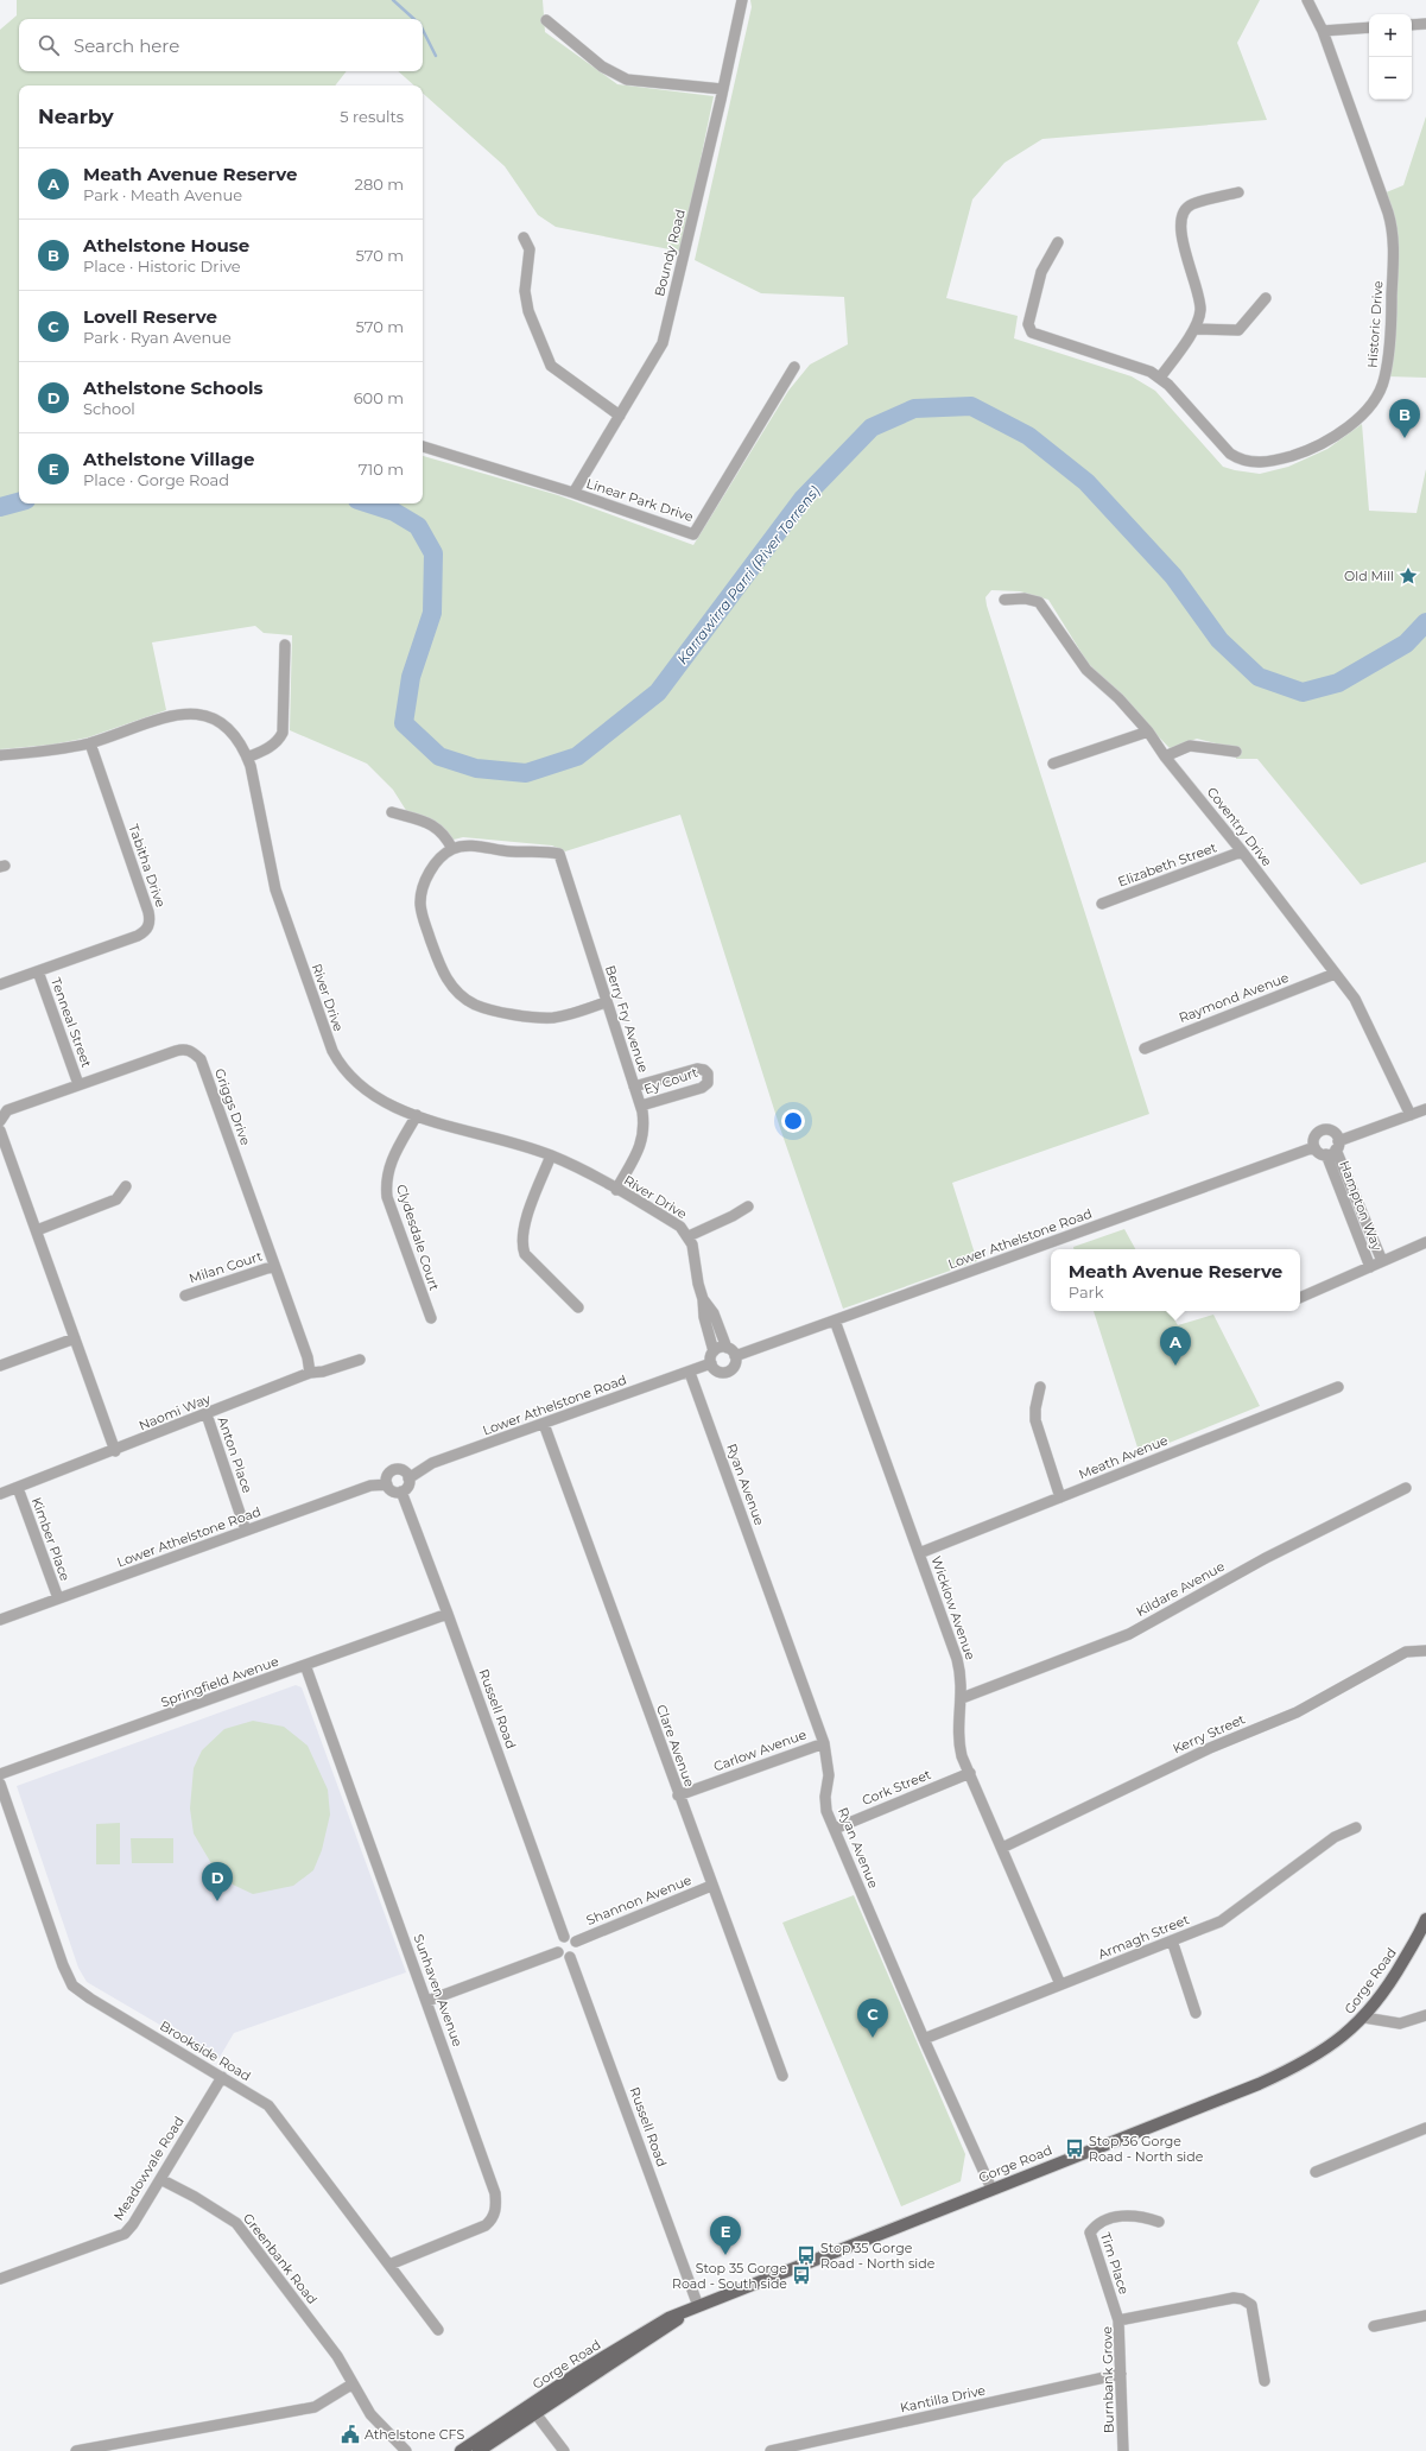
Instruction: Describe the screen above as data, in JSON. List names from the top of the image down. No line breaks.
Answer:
{"streets":{"main road":["Gorge Road"],"street":["Boundy Road","Historic Drive","Linear Park Drive","Coventry Drive","Elizabeth Street","Tabitha Drive","River Drive","Raymond Avenue","Berry Fry Avenue","Tenneal Street","Ey Court","Griggs Drive","Hampton Way","Clydesdale Court","Lower Athelstone Road","Milan Court","Naomi Way","Anton Place","Meath Avenue","Ryan Avenue","Kimber Place","Kildare Avenue","Wicklow Avenue","Springfield Avenue","Russell Road","Kerry Street","Clare Avenue","Carlow Avenue","Cork Street","Shannon Avenue","Armagh Street","Sunhaven Avenue","Brookside Road","Meadowvale Road","Greenbank Road","Tim Place","Burnbank Grove","Kantilla Drive"]},"crossings":[["Boundy Road","Linear Park Drive"],["Coventry Drive","Elizabeth Street"],["Coventry Drive","Raymond Avenue"],["Tabitha Drive","River Drive"],["Tabitha Drive","Tenneal Street"],["River Drive","Berry Fry Avenue"],["River Drive","Clydesdale Court"],["River Drive","Lower Athelstone Road"],["Berry Fry Avenue","Ey Court"],["Tenneal Street","Griggs Drive"],["Griggs Drive","Milan Court"],["Griggs Drive","Naomi Way"],["Hampton Way","Lower Athelstone Road"],["Lower Athelstone Road","Anton Place"],["Lower Athelstone Road","Ryan Avenue"],["Lower Athelstone Road","Kimber Place"],["Lower Athelstone Road","Wicklow Avenue"],["Lower Athelstone Road","Russell Road"],["Lower Athelstone Road","Clare Avenue"],["Naomi Way","Anton Place"],["Naomi Way","Kimber Place"],["Meath Avenue","Wicklow Avenue"],["Ryan Avenue","Carlow Avenue"],["Ryan Avenue","Cork Street"],["Ryan Avenue","Armagh Street"],["Ryan Avenue","Gorge Road"],["Kildare Avenue","Wicklow Avenue"],["Wicklow Avenue","Kerry Street"],["Wicklow Avenue","Cork Street"],["Wicklow Avenue","Armagh Street"],["Springfield Avenue","Russell Road"],["Springfield Avenue","Sunhaven Avenue"],["Russell Road","Shannon Avenue"],["Russell Road","Gorge Road"],["Clare Avenue","Carlow Avenue"],["Clare Avenue","Shannon Avenue"],["Sunhaven Avenue","Brookside Road"],["Brookside Road","Meadowvale Road"],["Meadowvale Road","Greenbank Road"],["Tim Place","Burnbank Grove"],["Burnbank Grove","Kantilla Drive"]],"water":["Karrawirra Parri (River Torrens)"],"places":{"place":["Old Mill"],"bus stop":["Stop 36 Gorge Road - North side","Stop 35 Gorge Road - North side","Stop 35 Gorge Road - South side"],"public building":["Athelstone CFS"]},"page":{"map_buttons":["+","−"],"search":"Search here","heading":["Nearby","5 results"],"list":[{"mark":"A","name":"Meath Avenue Reserve","note":"Park · Meath Avenue","value":"280 m"},{"mark":"B","name":"Athelstone House","note":"Place · Historic Drive","value":"570 m"},{"mark":"C","name":"Lovell Reserve","note":"Park · Ryan Avenue","value":"570 m"},{"mark":"D","name":"Athelstone Schools","note":"School","value":"600 m"},{"mark":"E","name":"Athelstone Village","note":"Place · Gorge Road","value":"710 m"}],"pins":["B","A","D","C","E"],"popup":["Meath Avenue Reserve","Park"]}}
